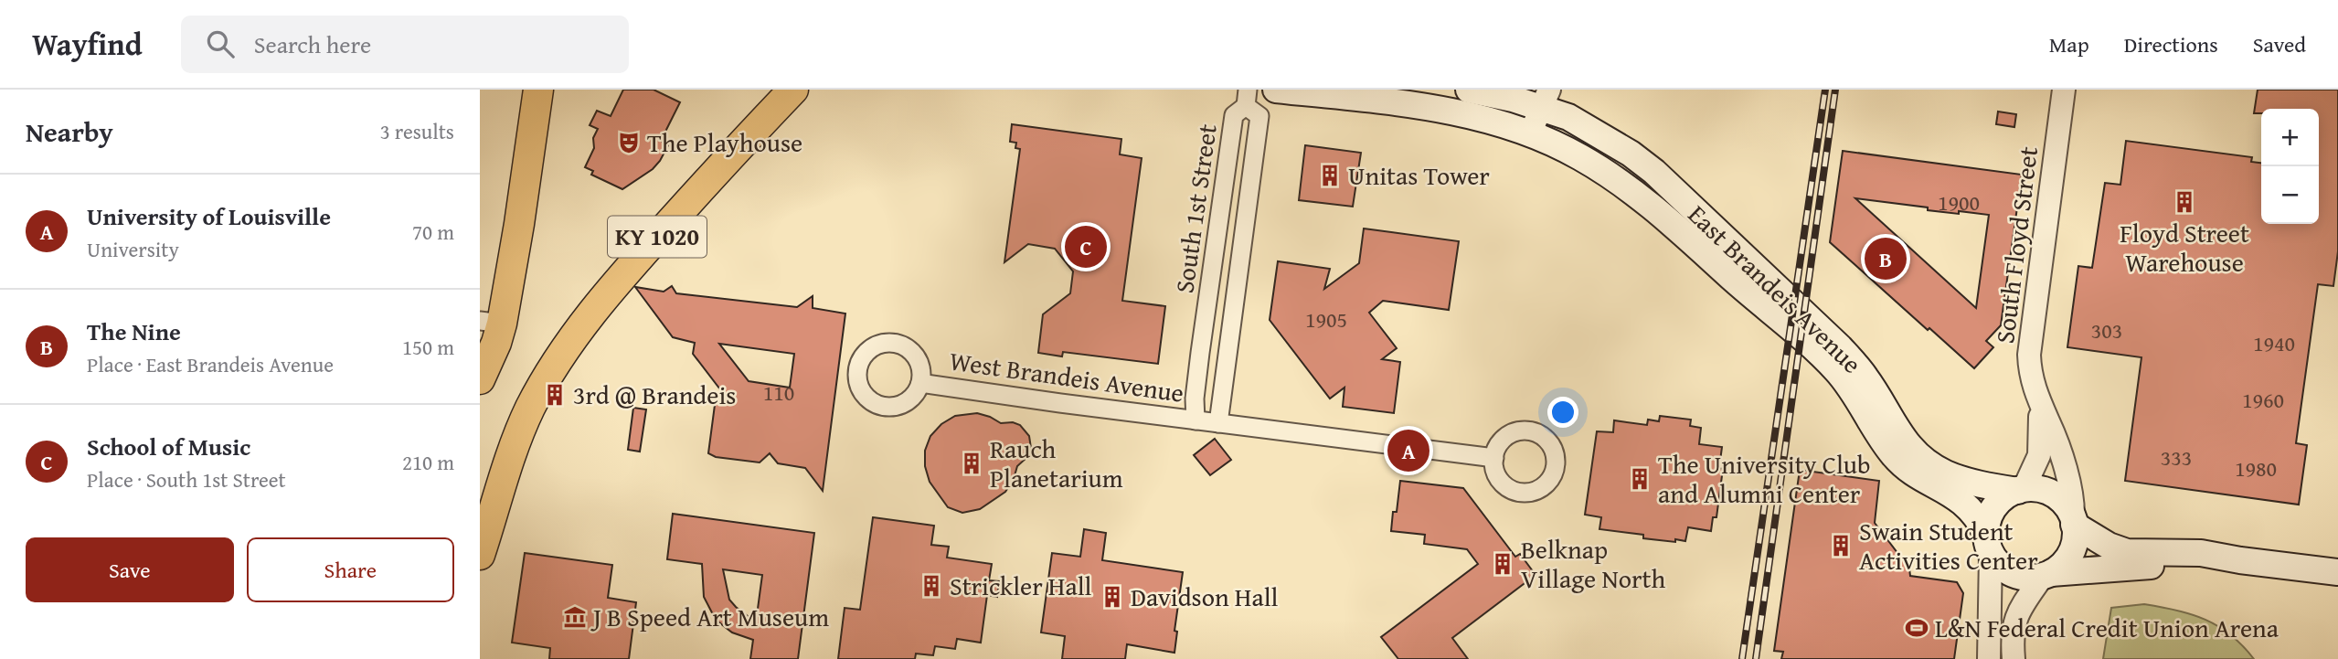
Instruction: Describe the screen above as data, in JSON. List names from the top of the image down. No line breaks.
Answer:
{"streets":{"main road":["KY 1020","East Brandeis Avenue"],"street":["South 1st Street","South Floyd Street","West Brandeis Avenue"]},"crossings":[["South 1st Street","West Brandeis Avenue"],["South Floyd Street","East Brandeis Avenue"]],"places":{"theatre":["The Playhouse"],"building":["Unitas Tower","Floyd Street Warehouse","3rd @ Brandeis","Rauch Planetarium","The University Club and Alumni Center","Swain Student Activities Center","Belknap Village North","Strickler Hall","Davidson Hall"],"museum":["J B Speed Art Museum"],"sports":["L&N Federal Credit Union Arena"]},"house_numbers":["1900","1905","303","1940","110","1960","333","1980"],"page":{"header":"Wayfind","search":"Search here","nav":["Map","Directions","Saved"],"heading":["Nearby","3 results"],"map_buttons":["+","−"],"list":[{"mark":"A","name":"University of Louisville","note":"University","value":"70 m"},{"mark":"B","name":"The Nine","note":"Place · East Brandeis Avenue","value":"150 m"},{"mark":"C","name":"School of Music","note":"Place · South 1st Street","value":"210 m"}],"pins":["C","B","A"],"buttons":["Save","Share"]}}
